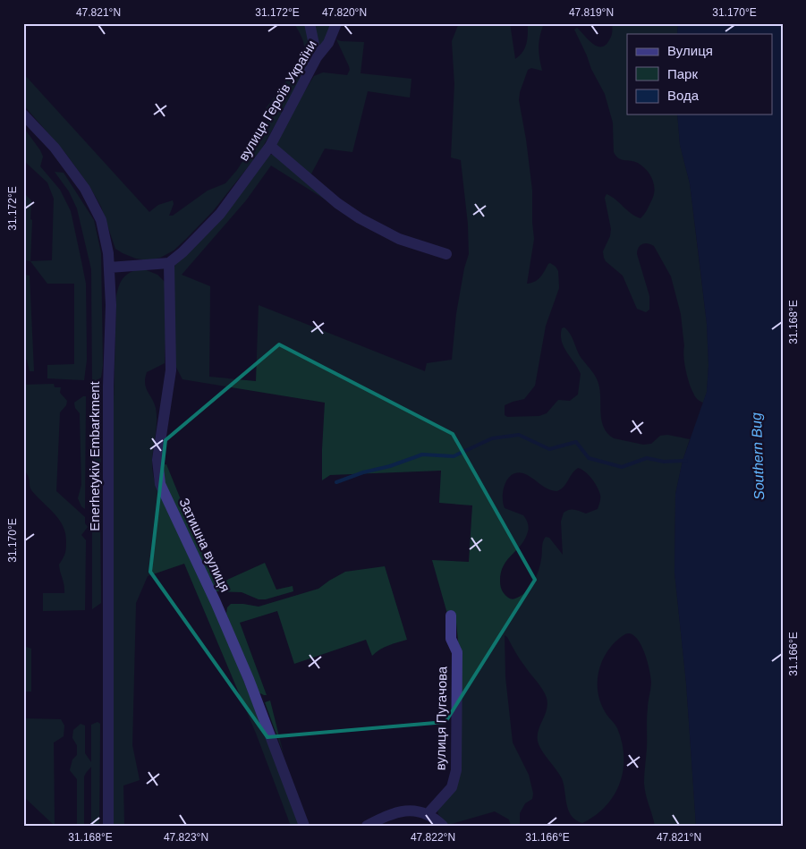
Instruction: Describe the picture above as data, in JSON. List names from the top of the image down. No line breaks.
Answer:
{"streets":{"street":["вулиця Героїв України","Enerhetykiv Embarkment","Затишна вулиця","вулиця Пугачова"]},"crossings":[["вулиця Героїв України","Затишна вулиця"]],"water":["Southern Bug"],"legend":["Вулиця","Парк","Вода"],"coordinates":["47.821°N","31.172°E","47.820°N","47.819°N","31.170°E","31.168°E","31.166°E","47.823°N","47.822°N"]}
